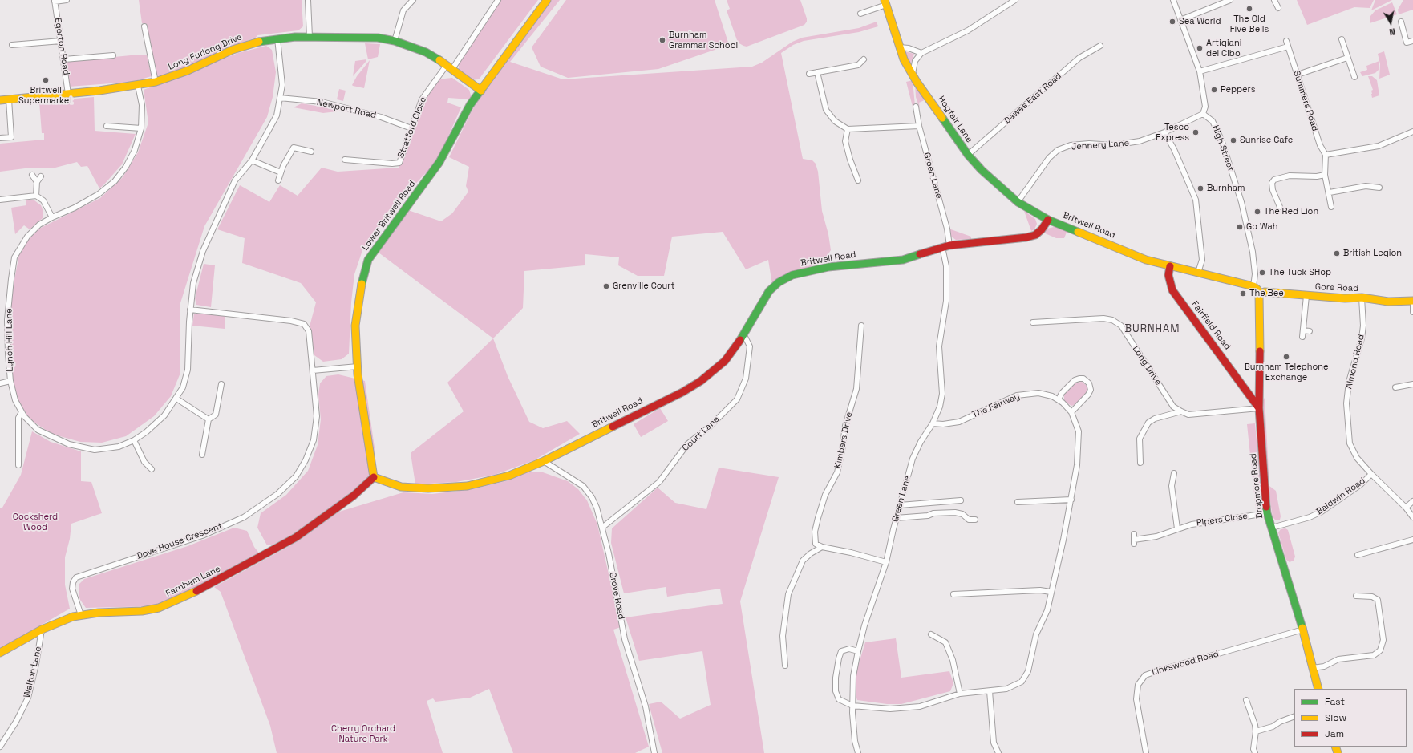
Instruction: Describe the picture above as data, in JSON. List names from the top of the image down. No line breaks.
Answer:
{"streets":{"street":["Egerton Road","Long Furlong Drive","Dawes East Road","Summers Road","Newport Road","Hogfair Lane","Stratford Close","Jennery Lane","High Street","Green Lane","Lower Britwell Road","Britwell Road","Gore Road","Fairfield Road","Lynch Hill Lane","Almond Road","Long Drive","The Fairway","Court Lane","Kimbers Drive","Dropmore Road","Baldwin Road","Pipers Close","Dove House Crescent","Farnham Lane","Grove Road","Linkswood Road","Walton Lane"]},"crossings":[["Egerton Road","Long Furlong Drive"],["Long Furlong Drive","Stratford Close"],["Long Furlong Drive","Lower Britwell Road"],["Long Furlong Drive","Lynch Hill Lane"],["Dawes East Road","Hogfair Lane"],["Newport Road","Stratford Close"],["Newport Road","Lynch Hill Lane"],["Hogfair Lane","Jennery Lane"],["Hogfair Lane","Britwell Road"],["Jennery Lane","High Street"],["High Street","Britwell Road"],["Green Lane","Britwell Road"],["Green Lane","The Fairway"],["Lower Britwell Road","Britwell Road"],["Lower Britwell Road","Farnham Lane"],["Britwell Road","Fairfield Road"],["Britwell Road","Court Lane"],["Britwell Road","Farnham Lane"],["Britwell Road","Grove Road"],["Gore Road","Almond Road"],["Gore Road","Dropmore Road"],["Fairfield Road","Dropmore Road"],["Lynch Hill Lane","Dove House Crescent"],["Almond Road","Baldwin Road"],["Court Lane","Grove Road"],["Dropmore Road","Baldwin Road"],["Dropmore Road","Pipers Close"],["Dropmore Road","Linkswood Road"],["Dove House Crescent","Farnham Lane"],["Farnham Lane","Walton Lane"]],"districts":["BURNHAM"],"parks":["Cocksherd Wood","Cherry Orchard Nature Park"],"places":["The Old Five Bells","Sea World","Burnham Grammar School","Artigiani del Cibo","Britwell Supermarket","Peppers","Tesco Express","Sunrise Cafe","Burnham","The Red Lion","Go Wah","British Legion","The Tuck SHop","Grenville Court","The Bee","Burnham Telephone Exchange"],"legend":["Fast","Slow","Jam"],"north":"bottom"}
